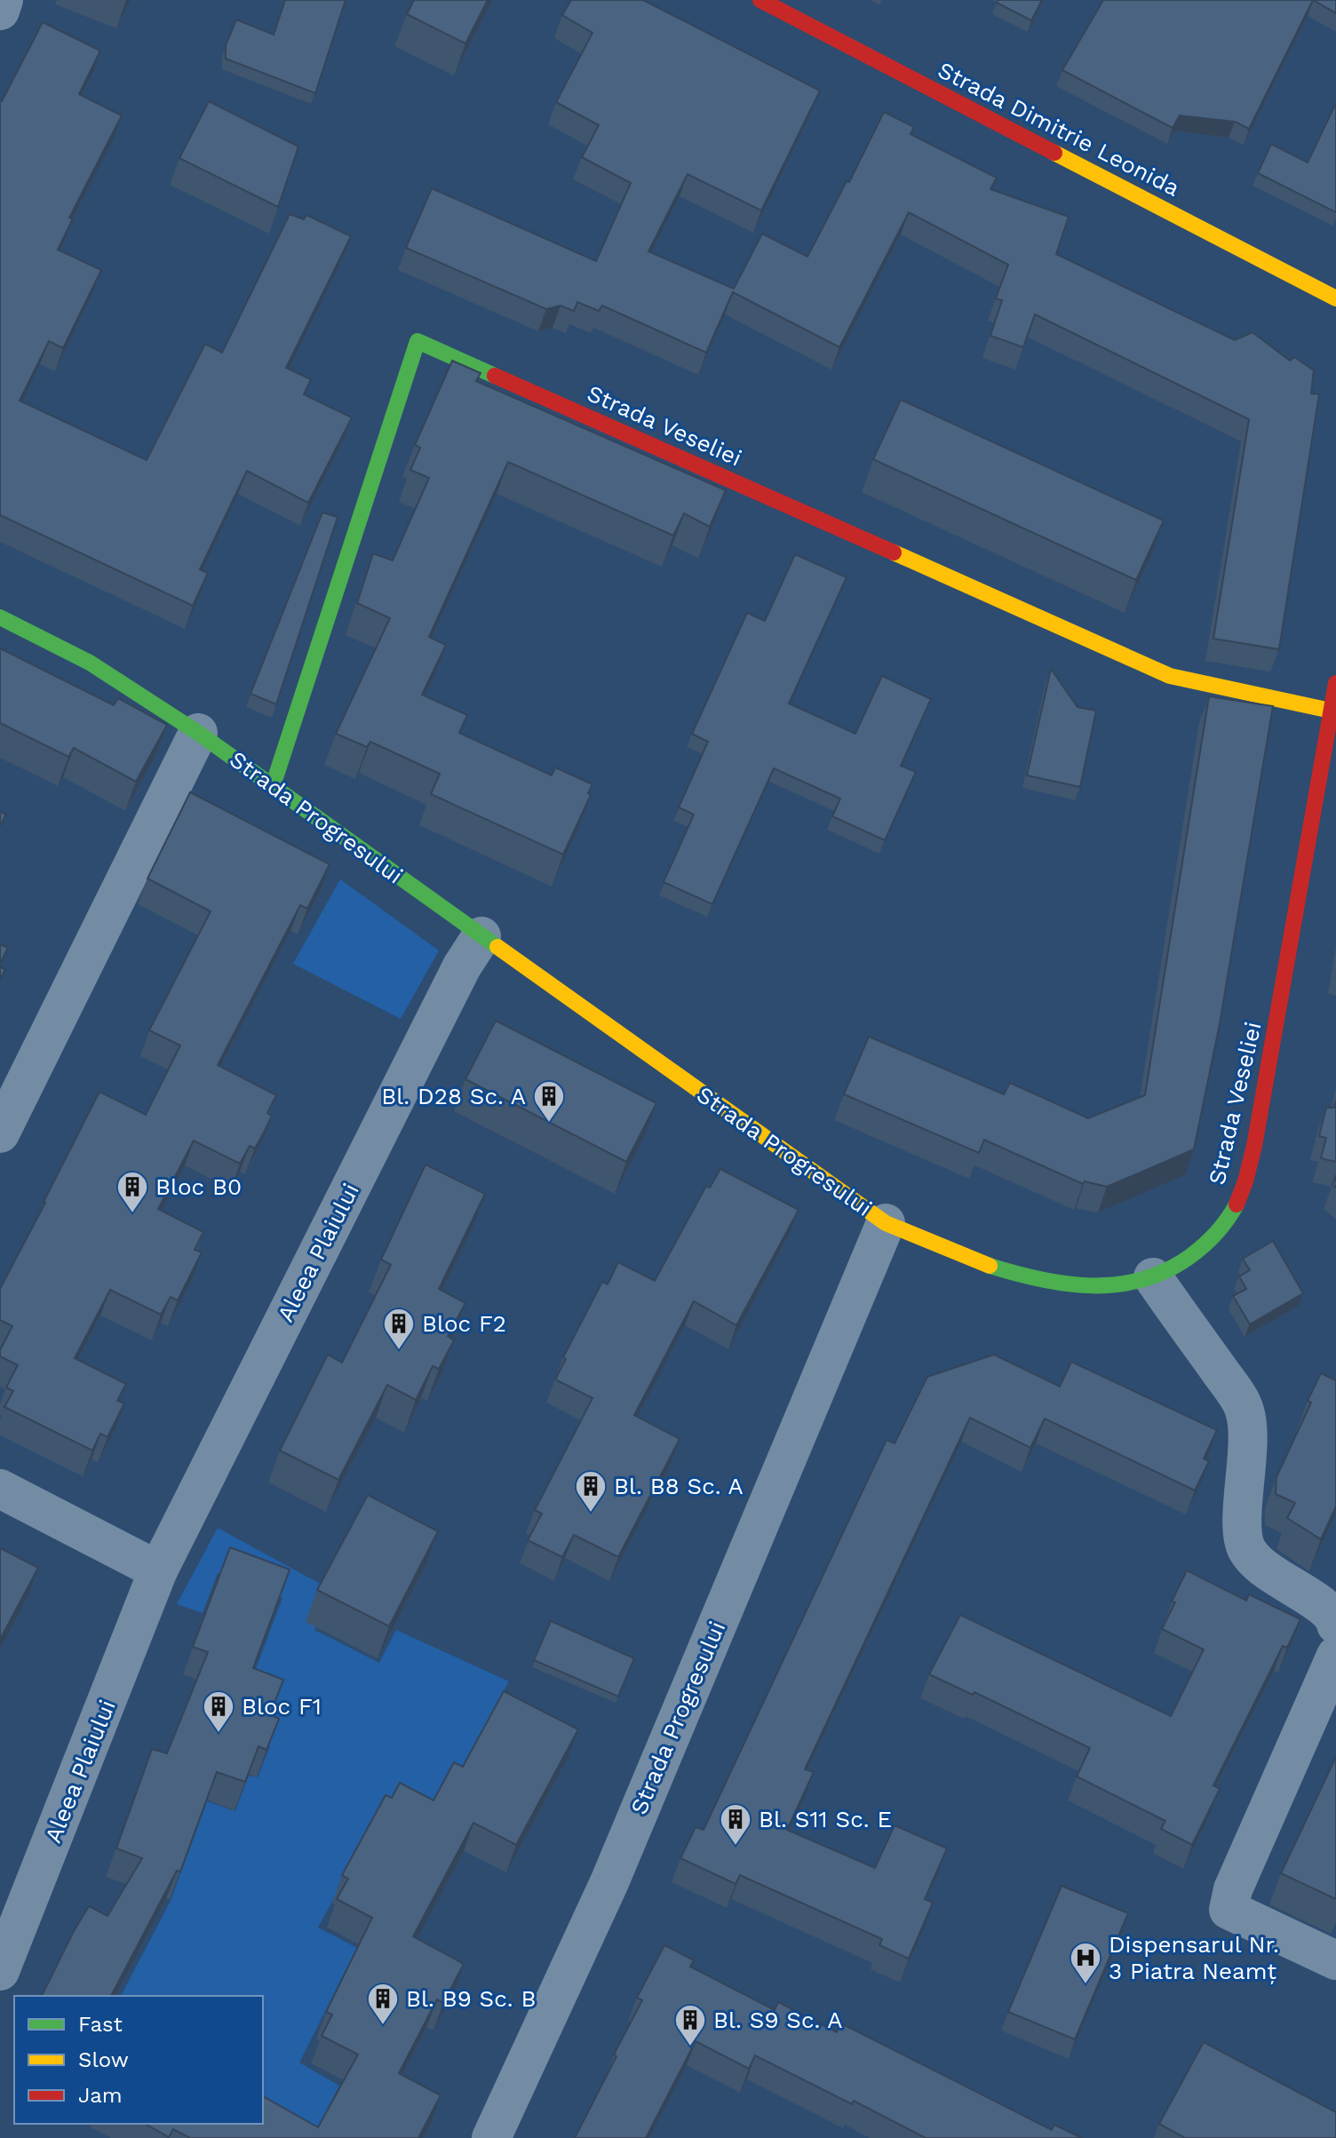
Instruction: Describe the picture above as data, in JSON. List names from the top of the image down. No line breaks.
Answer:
{"streets":{"street":["Strada Dimitrie Leonida","Strada Veseliei","Strada Progresului","Aleea Plaiului"]},"crossings":[["Strada Veseliei","Strada Progresului"],["Strada Progresului","Aleea Plaiului"]],"places":{"building":["Bl. D28 Sc. A","Bloc B0","Bloc F2","Bl. B8 Sc. A","Bloc F1","Bl. S11 Sc. E","Bl. B9 Sc. B","Bl. S9 Sc. A"],"hospital":["Dispensarul Nr. 3 Piatra Neamț"]},"legend":["Fast","Slow","Jam"]}
